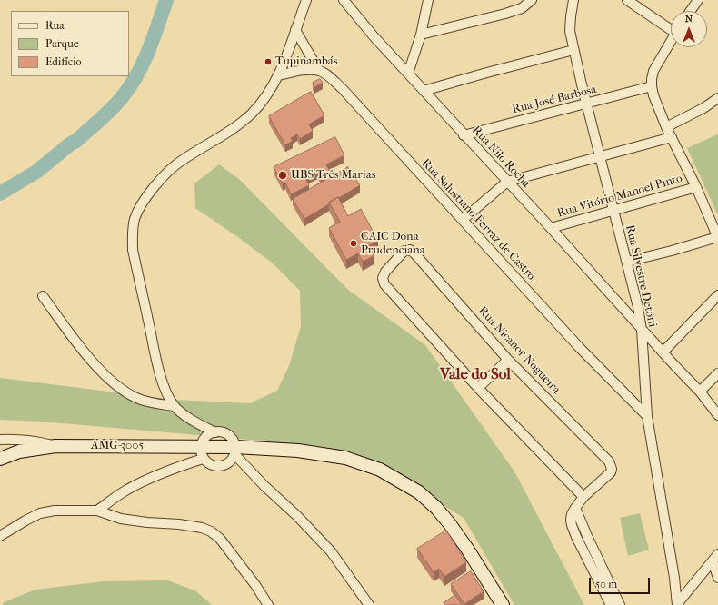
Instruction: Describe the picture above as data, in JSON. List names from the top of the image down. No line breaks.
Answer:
{"streets":{"main road":["AMG-3005"],"street":["Rua José Barbosa","Rua Nilo Rocha","Rua Vitório Manoel Pinto","Rua Salustiano Ferraz de Castro","Rua Silvestre Detoni","Rua Nicanor Nogueira"]},"crossings":[["Rua José Barbosa","Rua Nilo Rocha"],["Rua José Barbosa","Rua Silvestre Detoni"],["Rua Nilo Rocha","Rua Vitório Manoel Pinto"],["Rua Nilo Rocha","Rua Silvestre Detoni"],["Rua Vitório Manoel Pinto","Rua Silvestre Detoni"],["Rua Salustiano Ferraz de Castro","Rua Silvestre Detoni"]],"districts":["Vale do Sol"],"places":["Tupinambás","UBS Três Marias","CAIC Dona Prudenciana"],"legend":["Rua","Parque","Edifício"],"scale_bar":"50 m","north":"top"}
